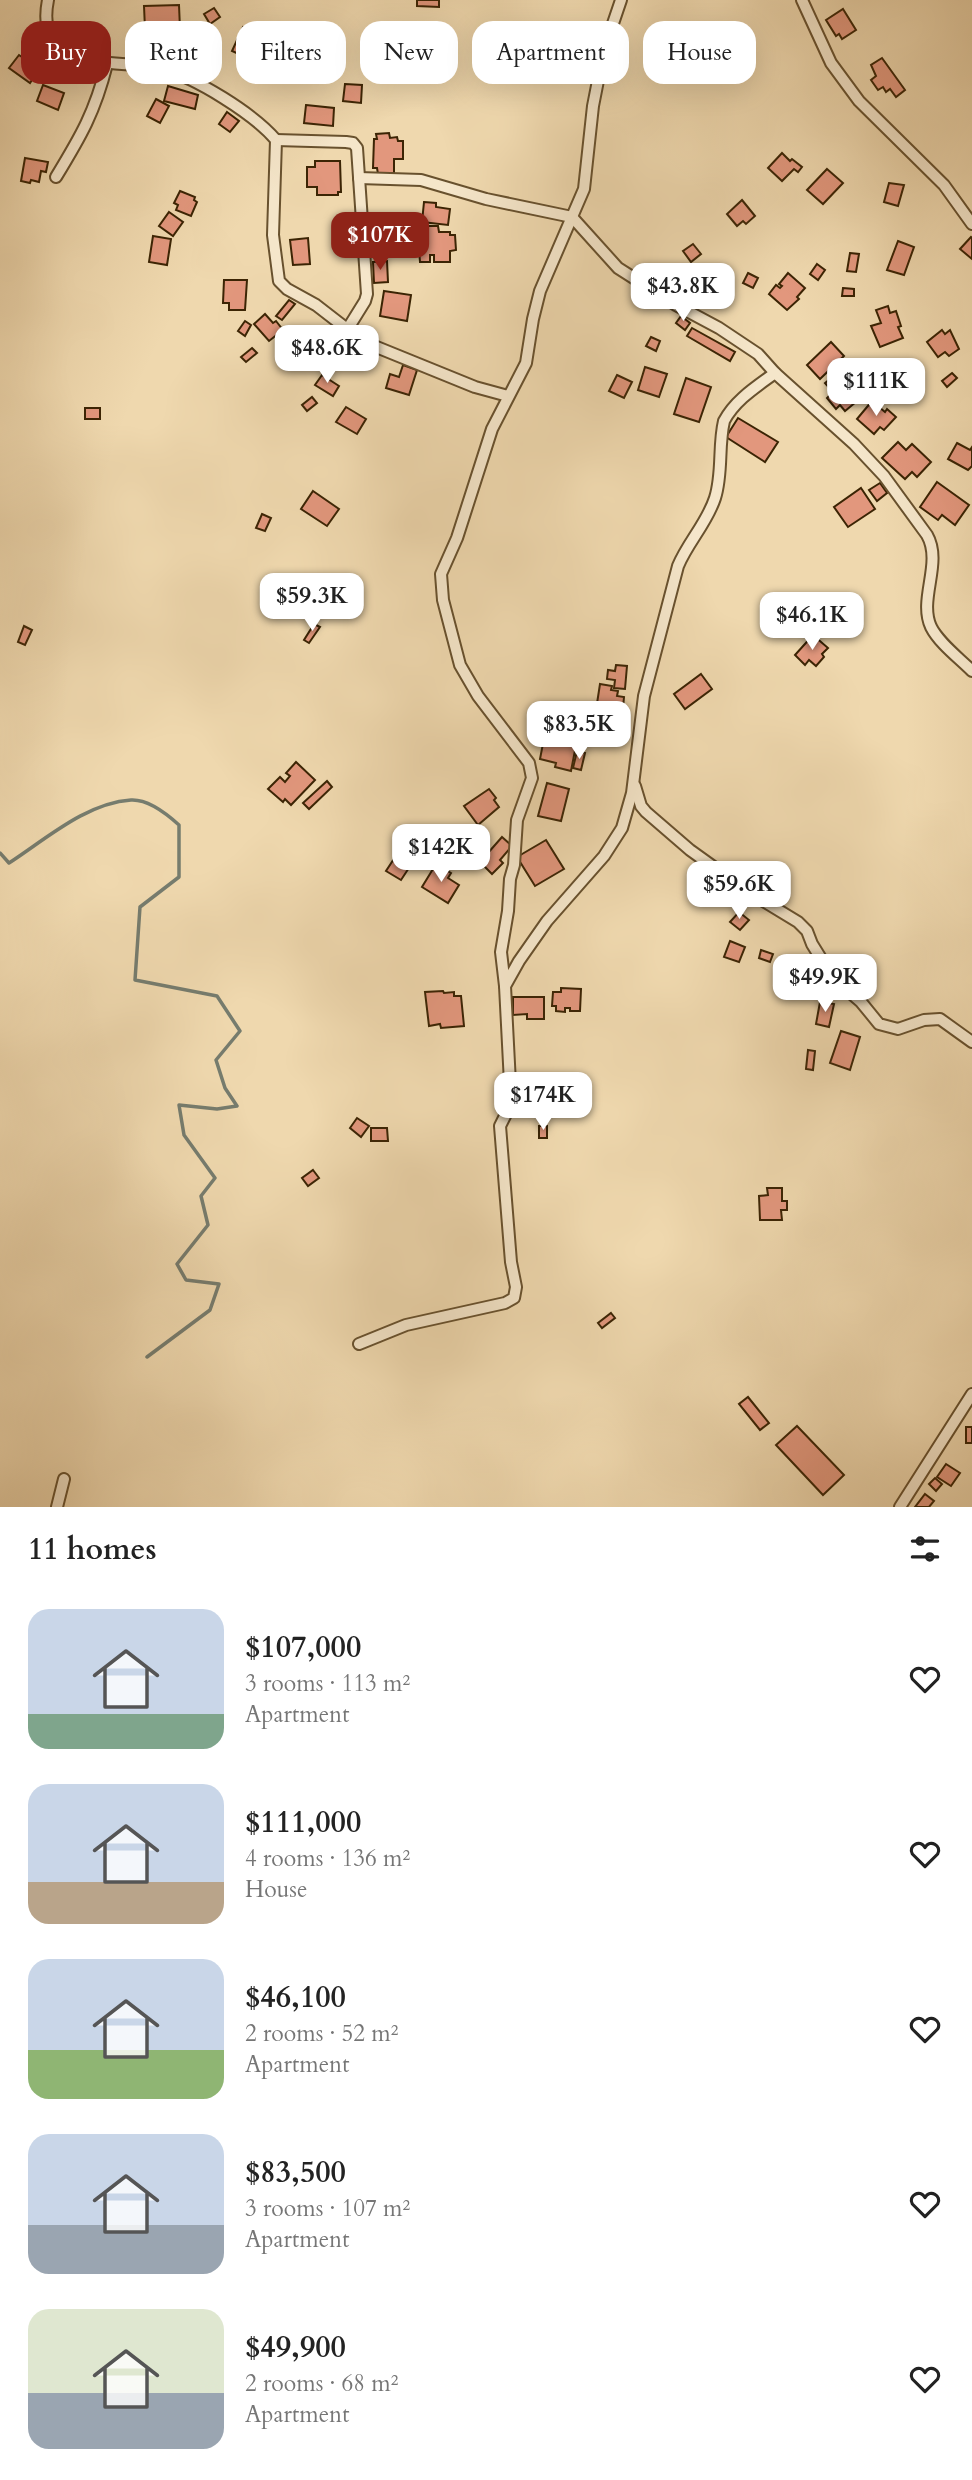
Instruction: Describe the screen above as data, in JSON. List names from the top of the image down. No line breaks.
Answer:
{"page":{"chip":["Buy","Rent","Filters","New","Apartment","House"],"price":["$107K","$43.8K","$48.6K","$111K","$59.3K","$46.1K","$83.5K","$142K","$59.6K","$49.9K","$174K"],"heading":"11 homes","list":[{"name":"$107,000","note":"3 rooms · 113 m² · Apartment"},{"name":"$111,000","note":"4 rooms · 136 m² · House"},{"name":"$46,100","note":"2 rooms · 52 m² · Apartment"},{"name":"$83,500","note":"3 rooms · 107 m² · Apartment"},{"name":"$49,900","note":"2 rooms · 68 m² · Apartment"}]}}
